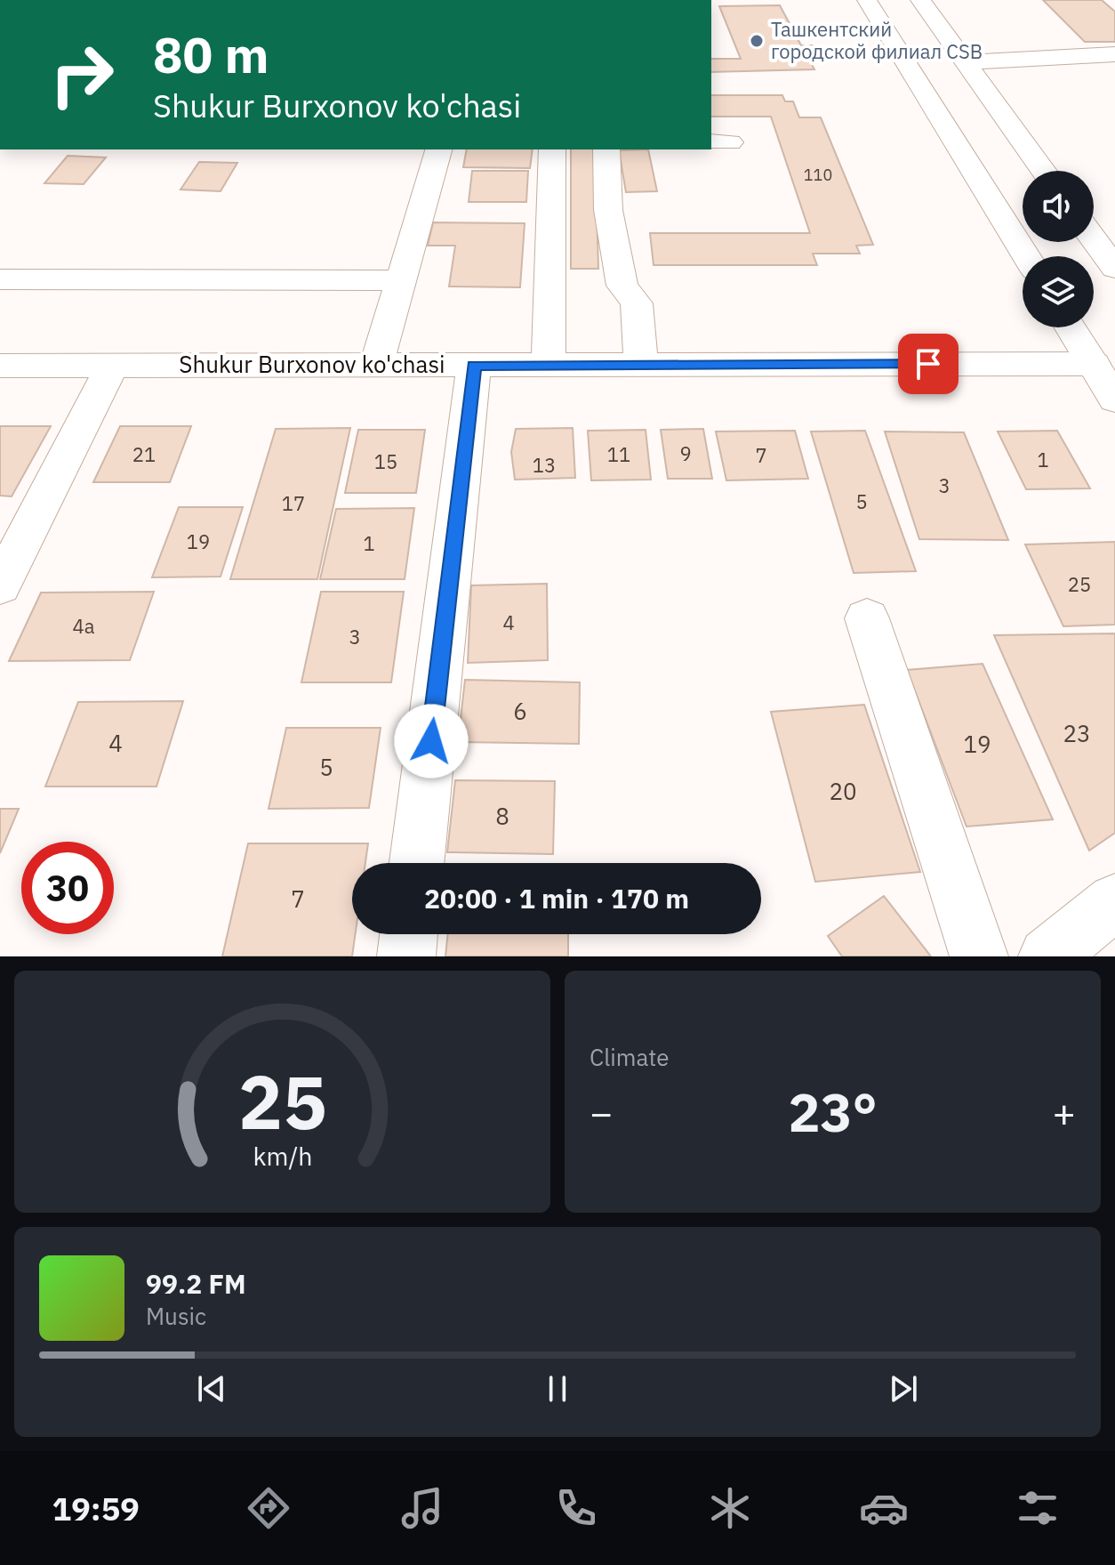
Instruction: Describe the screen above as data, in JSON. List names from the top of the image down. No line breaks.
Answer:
{"streets":{"street":["Shukur Burxonov ko'chasi"]},"places":["Ташкентский городской филиал CSB"],"house_numbers":["110","9","21","11","7","1","15","13","3","5","17","19","1","25","4","4а","3","6","23","4","19","5","20","8","7"],"page":{"turn":["80 m","Shukur Burxonov ko'chasi"],"limit":"30","trip":"20:00 · 1 min · 170 m","tile":"Climate","heat":["−","23°","+"],"song":["99.2 FM","Music"],"tabs":"19:59","gauge":["25","km/h"]}}
